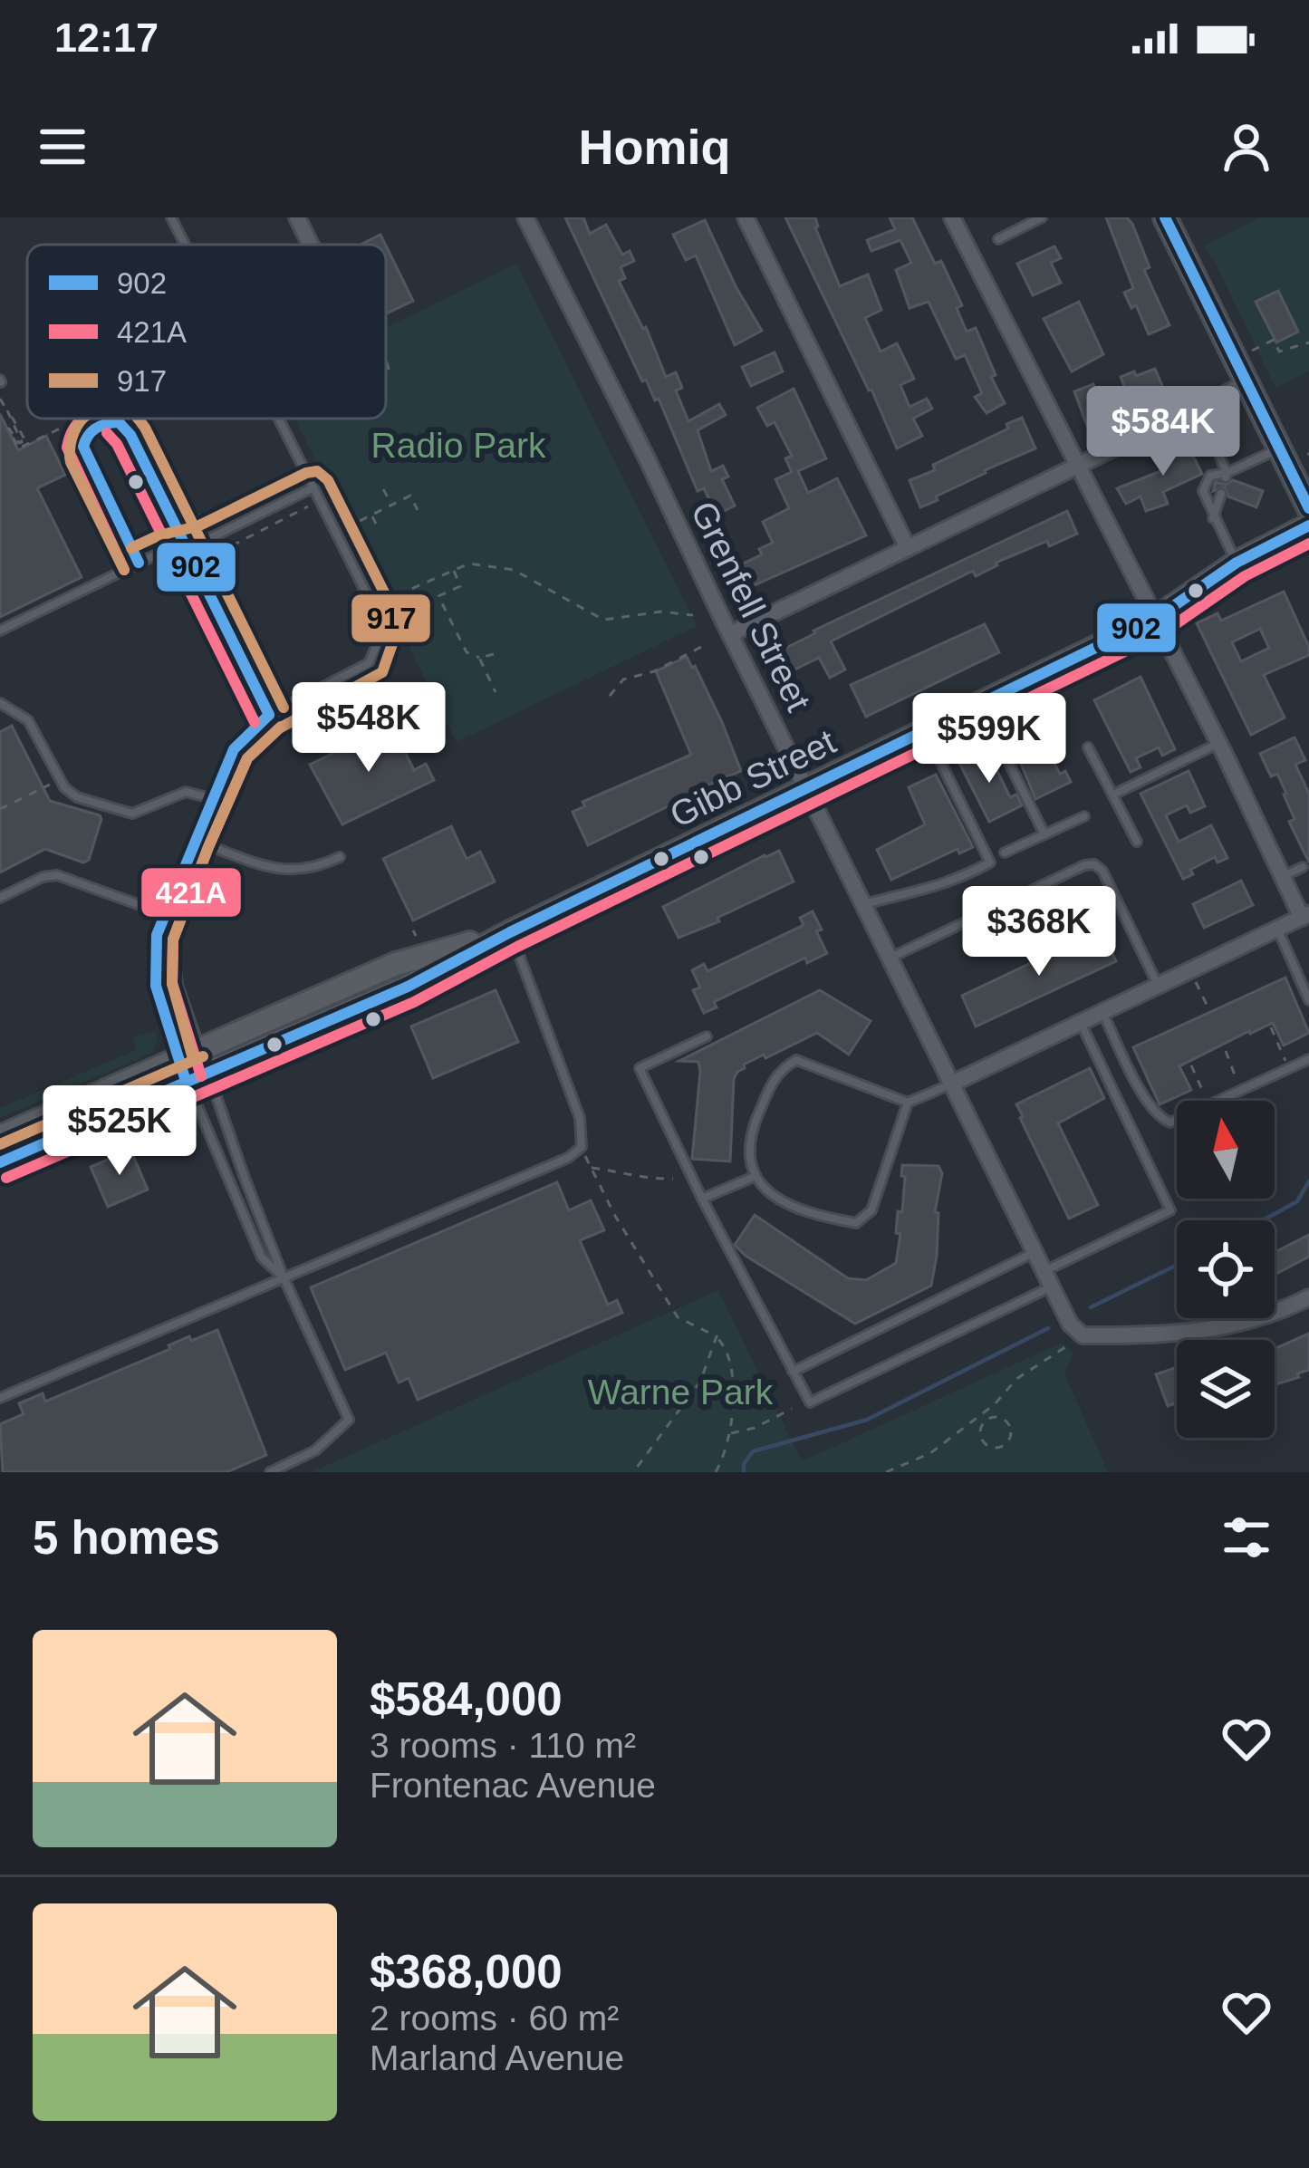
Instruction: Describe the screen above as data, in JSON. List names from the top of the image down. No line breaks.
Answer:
{"streets":{"main road":["Gibb Street"],"street":["Grenfell Street"]},"crossings":[["Grenfell Street","Gibb Street"]],"parks":["Radio Park","Warne Park"],"lines":["transit line 902","transit line 421A","transit line 917"],"legend":["902","421A","917"],"north":"top","page":{"status":"12:17","header":"Homiq","price":["$584K","$548K","$599K","$368K","$525K"],"heading":"5 homes","list":[{"name":"$584,000","note":"3 rooms · 110 m² · Frontenac Avenue"},{"name":"$368,000","note":"2 rooms · 60 m² · Marland Avenue"}]}}
